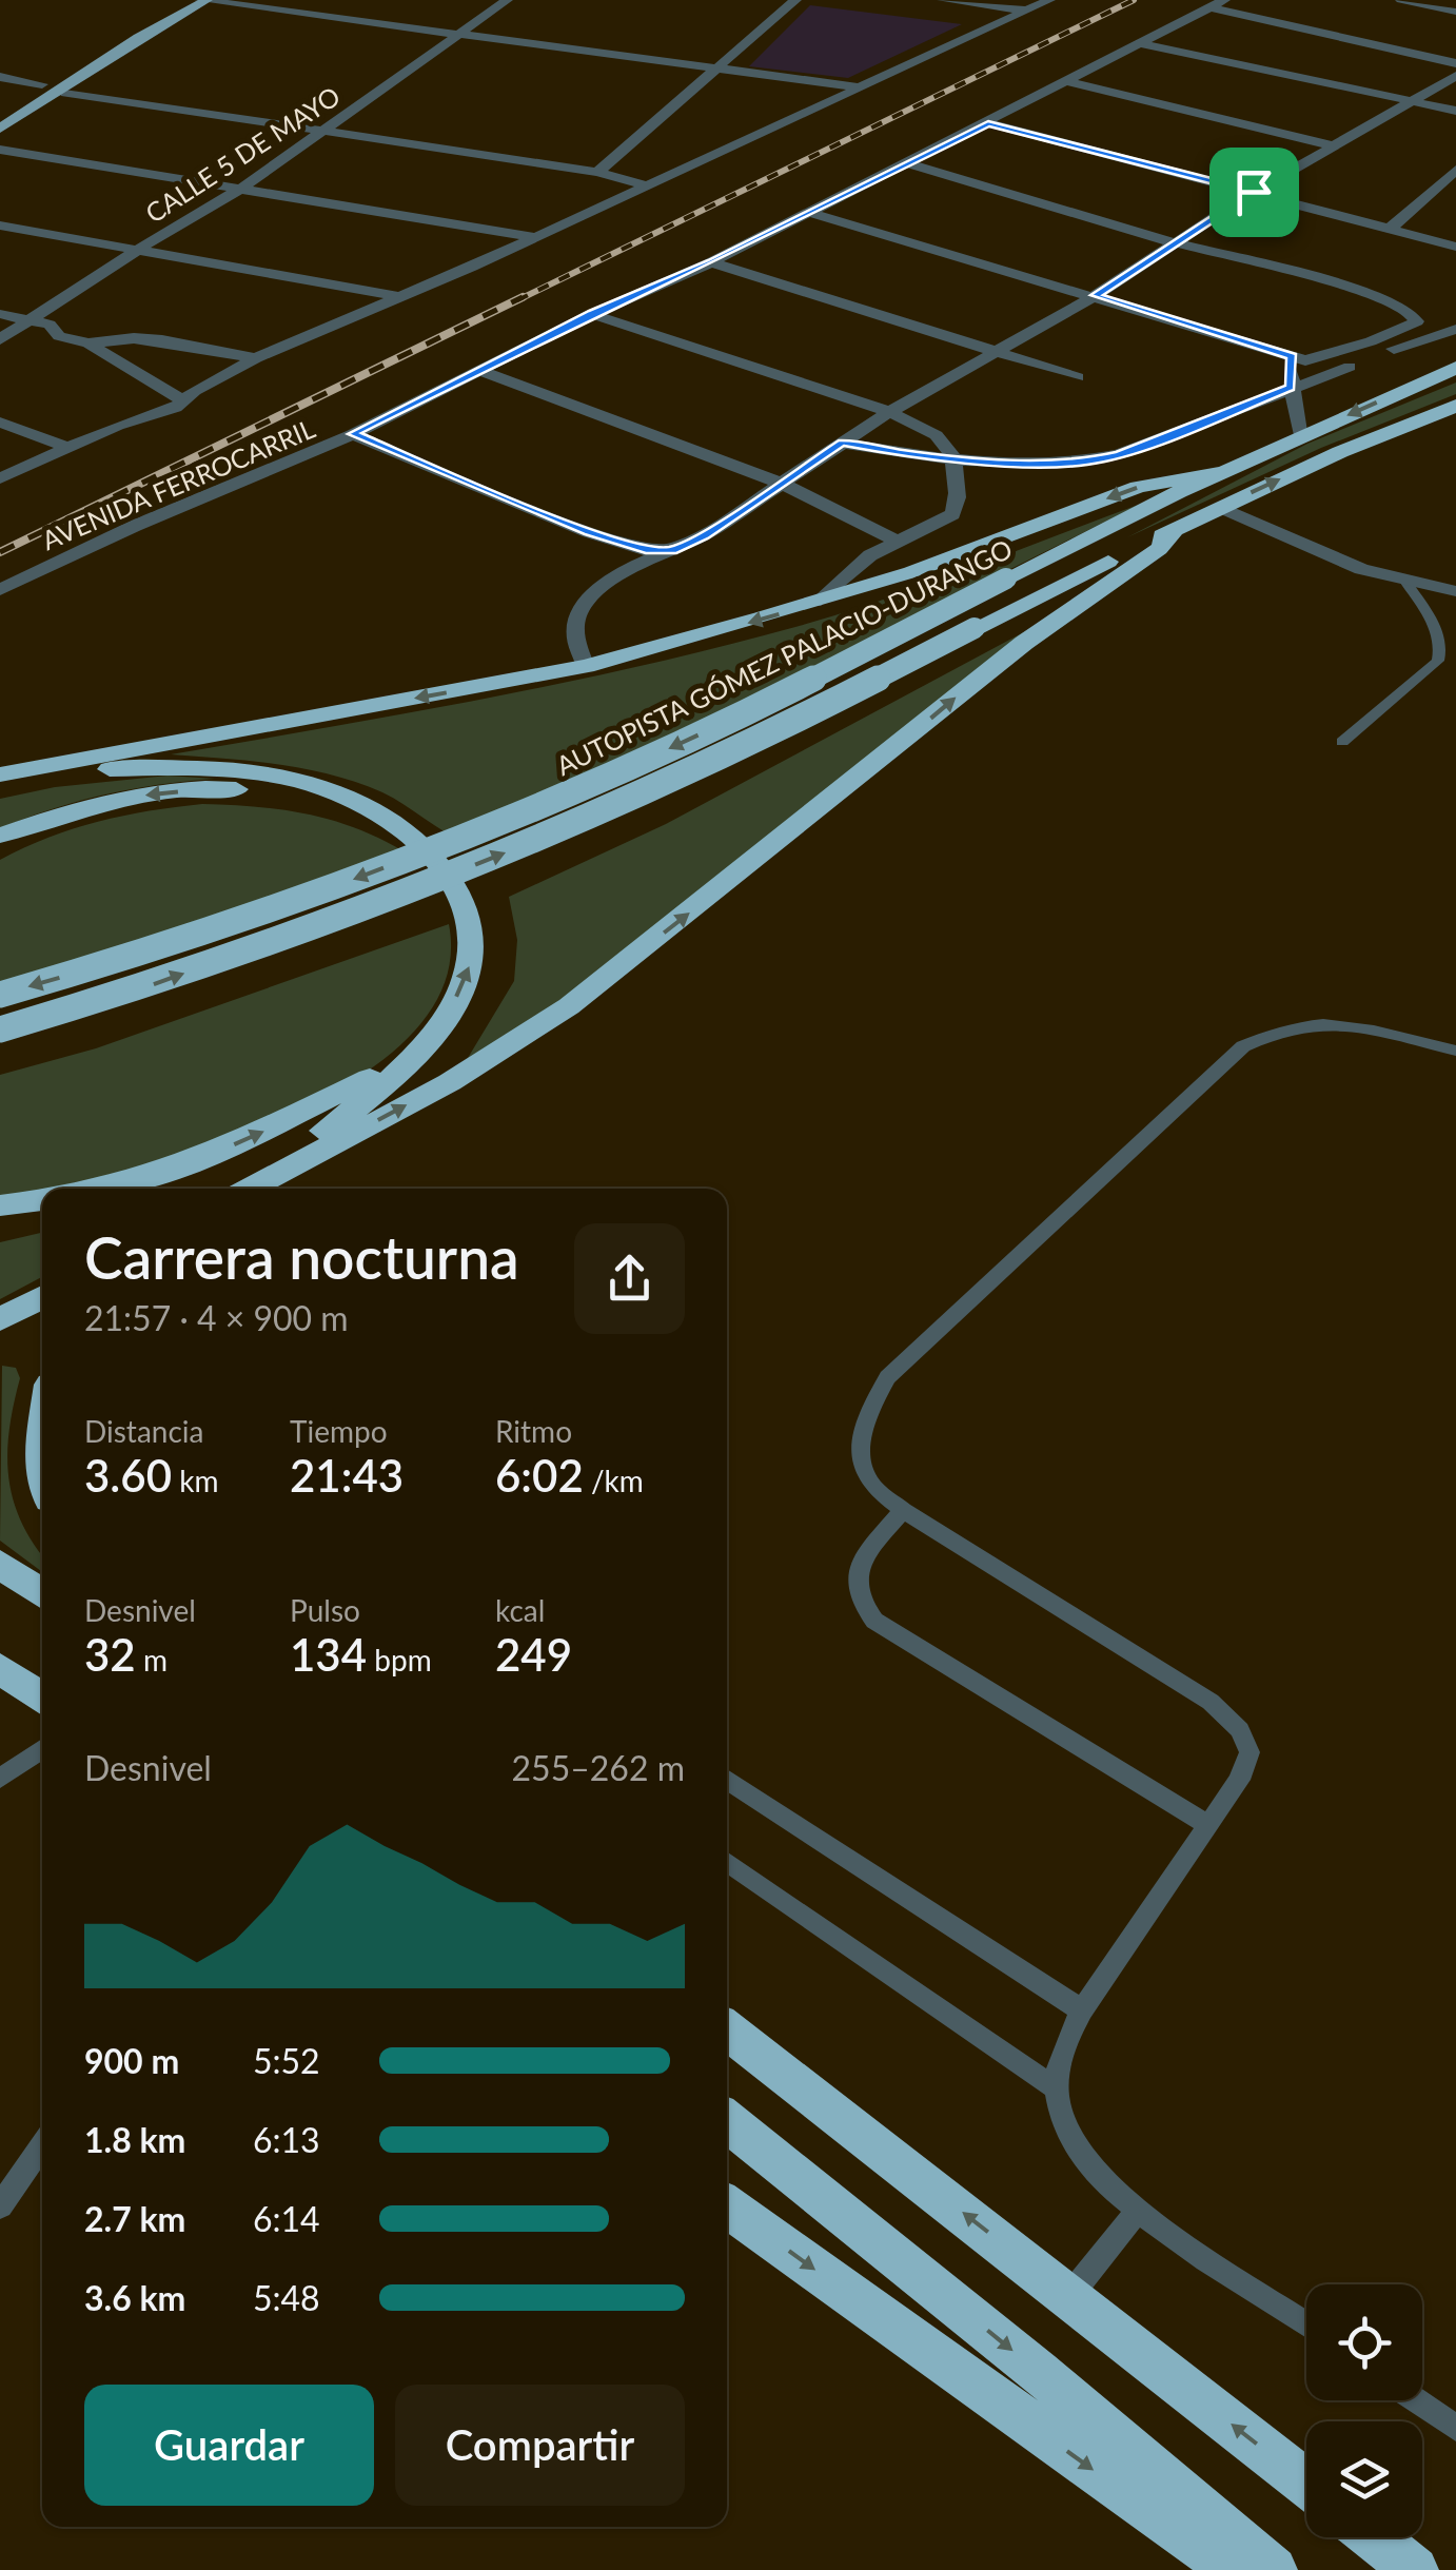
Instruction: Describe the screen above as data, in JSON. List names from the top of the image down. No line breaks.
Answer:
{"streets":{"highway":["AUTOPISTA GÓMEZ PALACIO-DURANGO"],"street":["CALLE 5 DE MAYO","AVENIDA FERROCARRIL"]},"page":{"heading":["Carrera nocturna","21:57 · 4 × 900 m"],"stats":[["Distancia","3.60 km"],["Tiempo","21:43"],["Ritmo","6:02 /km"],["Desnivel","32 m"],["Pulso","134 bpm"],["kcal","249"]],"chart":["Desnivel","255–262 m"],"list":[{"name":"900 m","note":"5:52"},{"name":"1.8 km","note":"6:13"},{"name":"2.7 km","note":"6:14"},{"name":"3.6 km","note":"5:48"}],"buttons":["Guardar","Compartir"]}}
